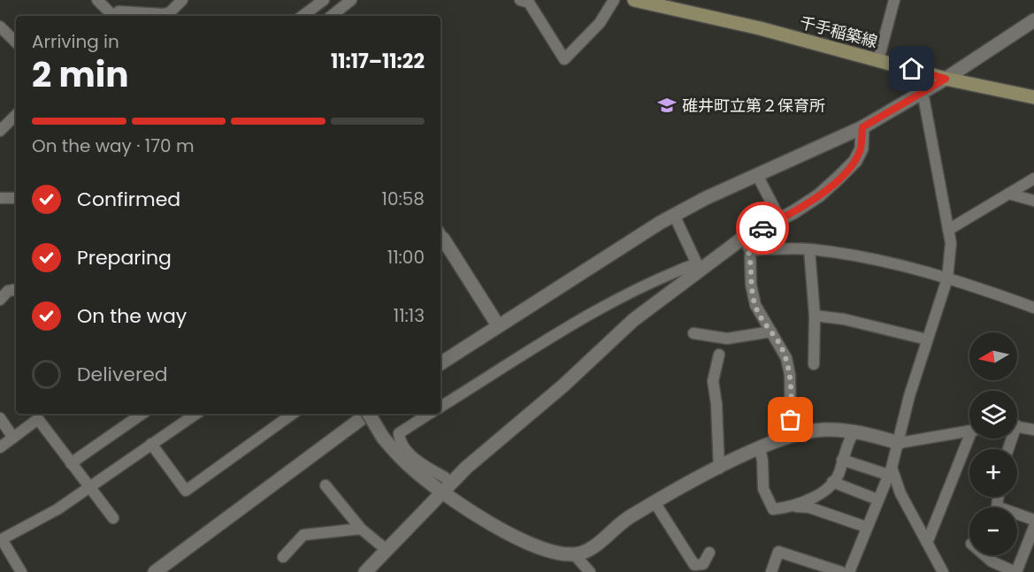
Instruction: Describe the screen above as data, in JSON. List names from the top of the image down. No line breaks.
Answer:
{"streets":{"main road":["千手稲築線"]},"places":{"school or university":["碓井町立第２保育所"]},"north":"left","page":{"heading":["2 min","Arriving in","11:17–11:22"],"bar":"On the way · 170 m","list":[["Confirmed","10:58"],["Preparing","11:00"],["On the way","11:13"],"Delivered"],"map_buttons":["+","−"]}}
